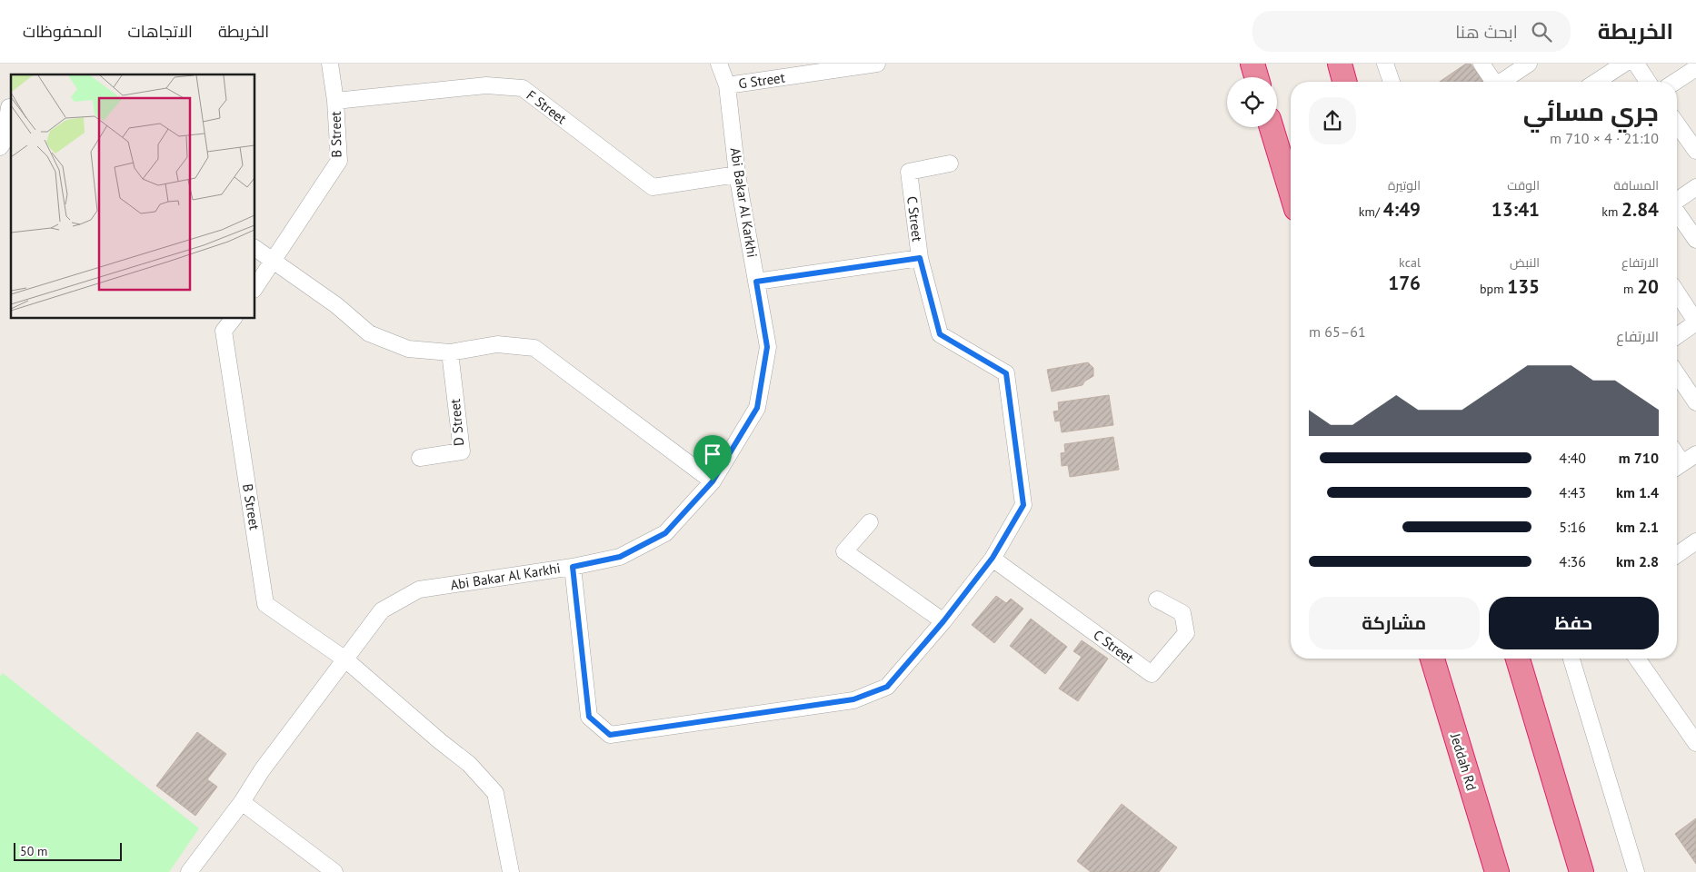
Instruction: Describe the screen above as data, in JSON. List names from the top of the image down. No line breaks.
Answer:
{"streets":{"highway":["Jeddah Rd"],"street":["G Street","F Street","B Street","Abi Bakar Al Karkhi","C Street","D Street"]},"crossings":[["G Street","Abi Bakar Al Karkhi"],["F Street","B Street"],["F Street","Abi Bakar Al Karkhi"],["B Street","Abi Bakar Al Karkhi"],["Abi Bakar Al Karkhi","C Street"]],"scale_bar":"50 m","page":{"header":"الخريطة","search":"ابحث هنا","nav":["الخريطة","الاتجاهات","المحفوظات"],"heading":["جري مسائي","21:10 · 4 × 710 m"],"stats":[["المسافة","2.84 km"],["الوقت","13:41"],["الوتيرة","4:49 /km"],["الارتفاع","20 m"],["النبض","135 bpm"],["kcal","176"]],"chart":["الارتفاع","61–65 m"],"list":[{"name":"710 m","note":"4:40"},{"name":"1.4 km","note":"4:43"},{"name":"2.1 km","note":"5:16"},{"name":"2.8 km","note":"4:36"}],"buttons":["حفظ","مشاركة"],"scale":"50 m"}}
